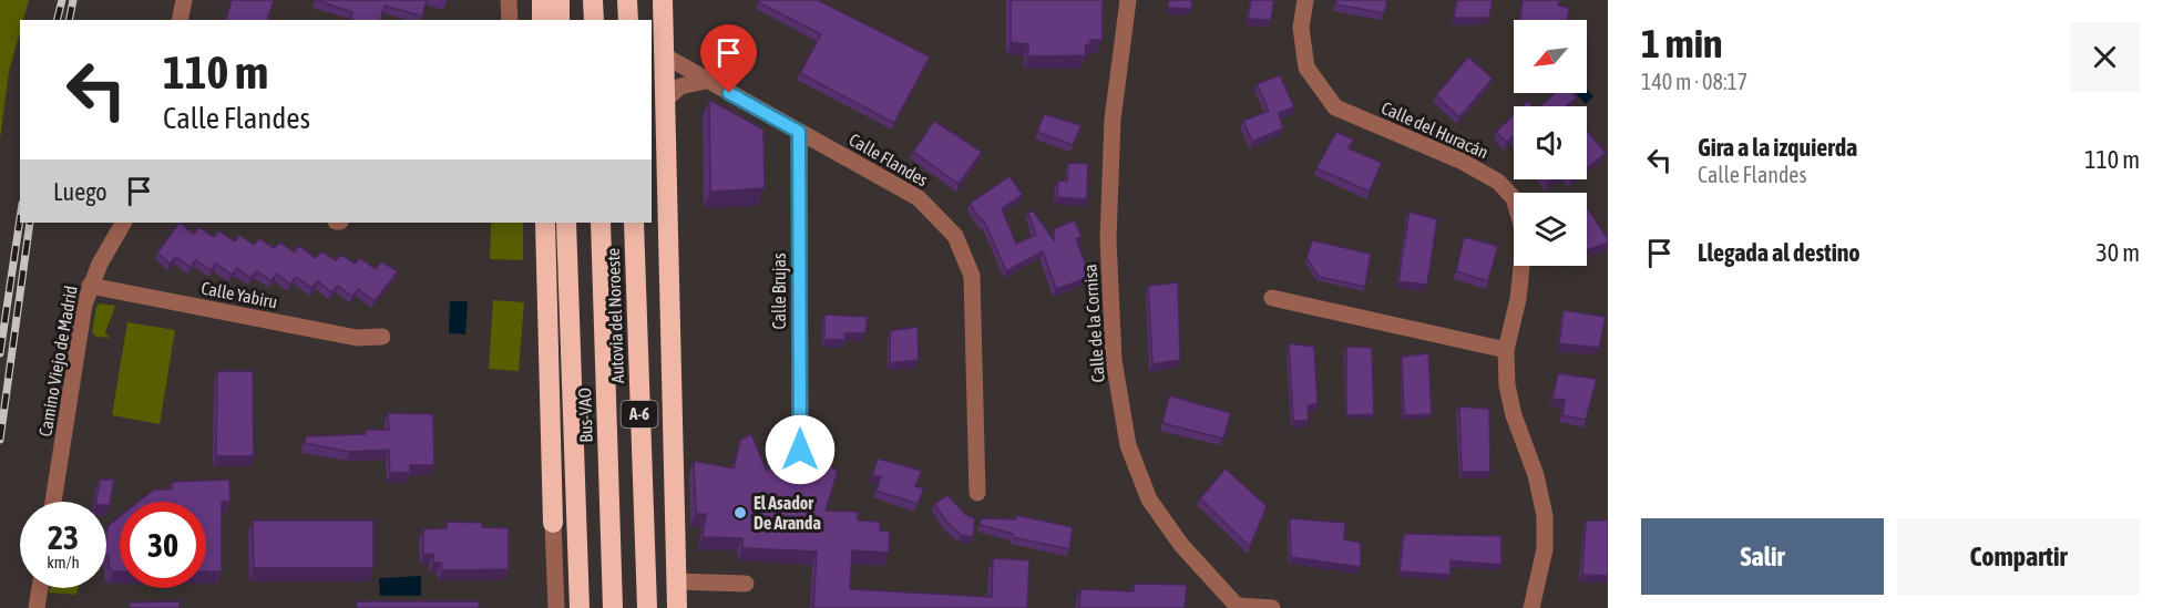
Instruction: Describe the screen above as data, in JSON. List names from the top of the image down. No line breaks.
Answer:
{"streets":{"highway":["Autovía del Noroeste","A-6","Bus-VAO"],"street":["Calle del Huracán","Calle Flandes","Calle Brujas","Calle Yabiru","Calle de la Cornisa","Camino Viejo de Madrid"]},"crossings":[["Calle Flandes","Calle Brujas"],["Calle Yabiru","Camino Viejo de Madrid"]],"places":["El Asador De Aranda"],"north":"bottom left","page":{"heading":["1 min","140 m · 08:17"],"turn":["110 m","Calle Flandes"],"list":[{"name":"Gira a la izquierda","note":"Calle Flandes","value":"110 m"},{"name":"Llegada al destino","value":"30 m"}],"then":"Luego","speed":"23 km/h","limit":"30","buttons":["Salir","Compartir"]}}
